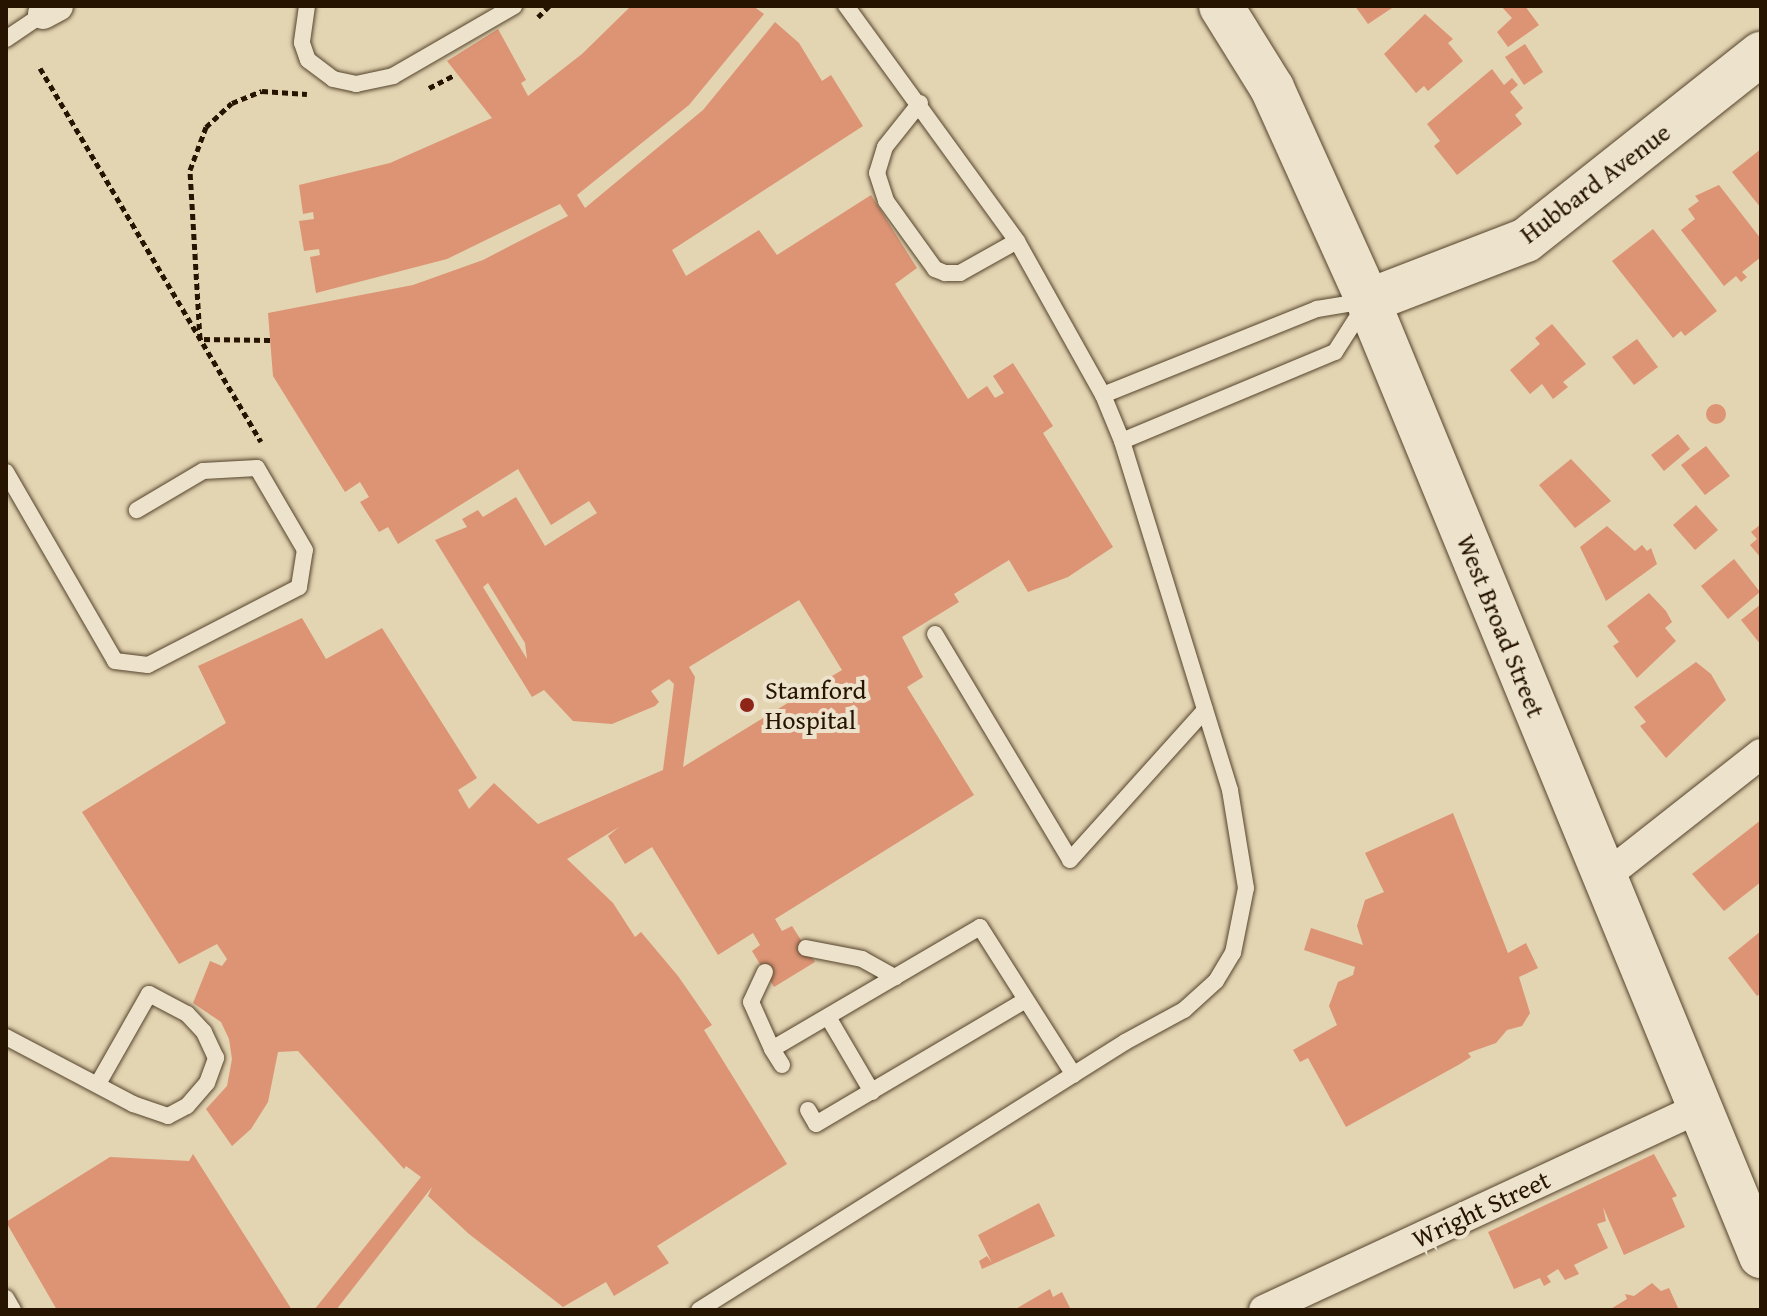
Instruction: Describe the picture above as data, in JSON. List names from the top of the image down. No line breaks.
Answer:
{"streets":{"main road":["Hubbard Avenue","West Broad Street"],"street":["Wright Street"]},"crossings":[["Hubbard Avenue","West Broad Street"],["West Broad Street","Wright Street"]],"places":["Stamford Hospital"]}
